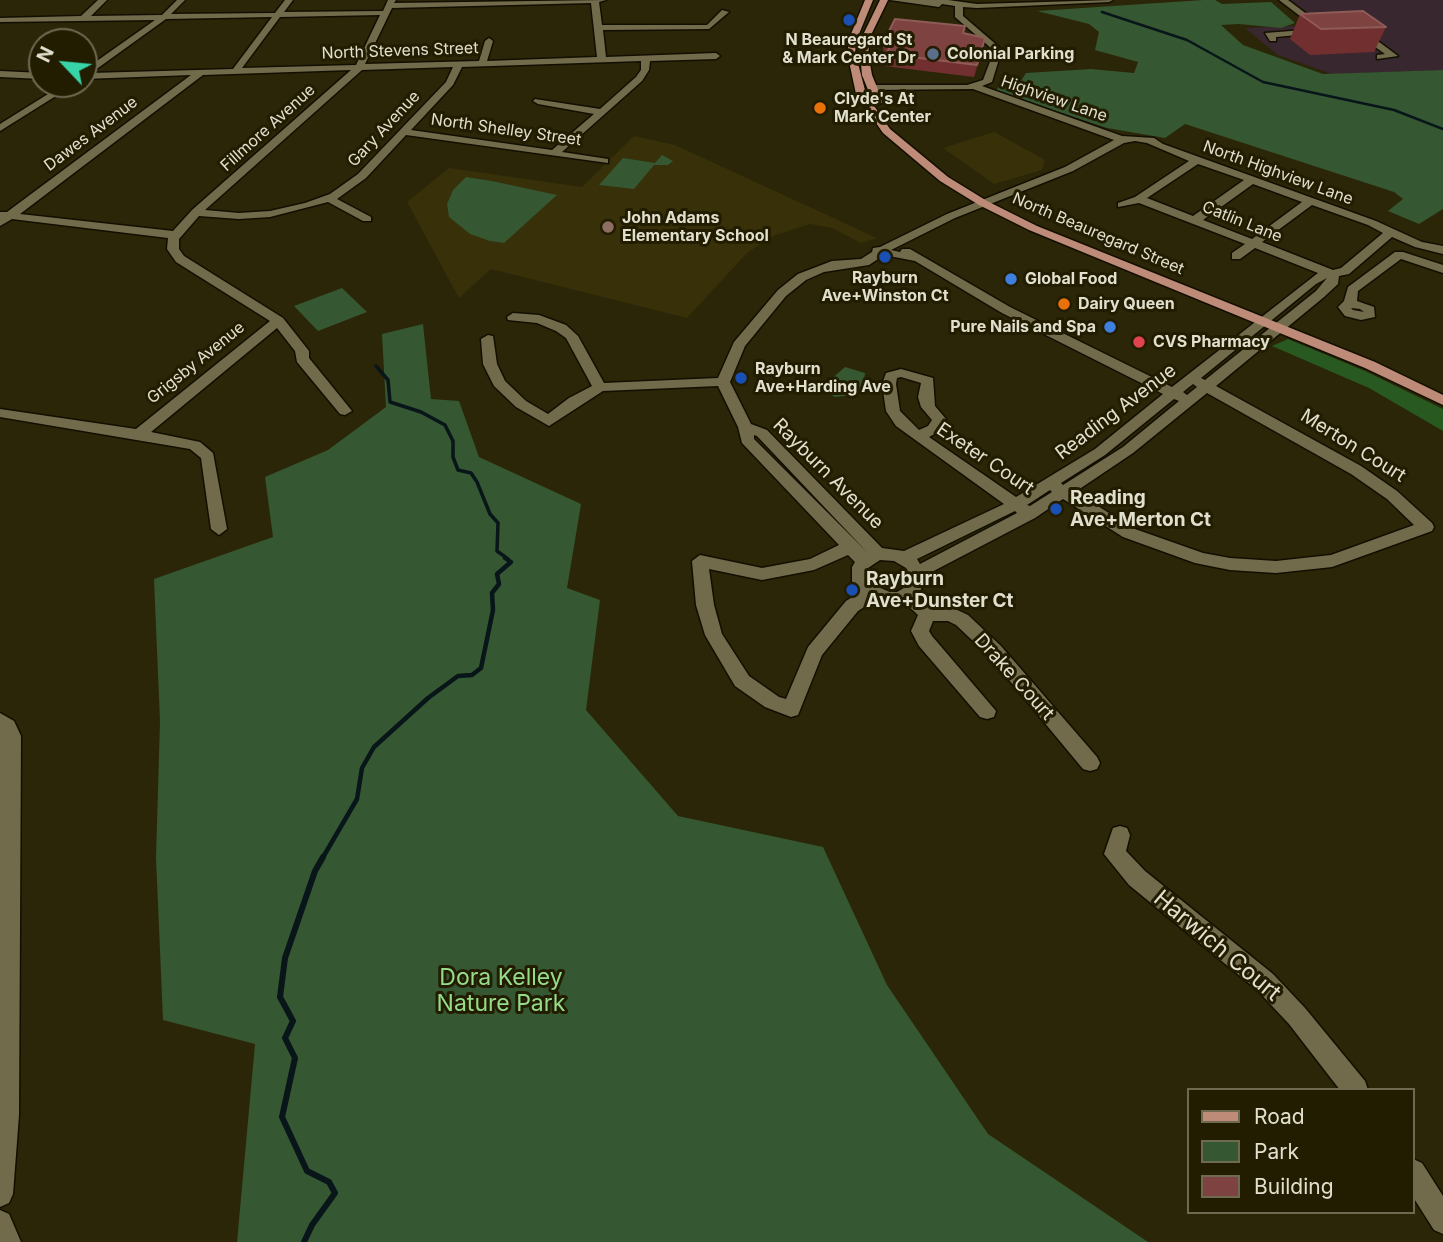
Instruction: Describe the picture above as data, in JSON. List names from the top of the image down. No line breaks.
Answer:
{"streets":{"main road":["North Beauregard Street"],"street":["North Stevens Street","Highview Lane","Fillmore Avenue","Gary Avenue","North Shelley Street","Dawes Avenue","North Highview Lane","Catlin Lane","Grigsby Avenue","Reading Avenue","Merton Court","Exeter Court","Rayburn Avenue","Drake Court","Harwich Court"]},"crossings":[["North Stevens Street","Fillmore Avenue"],["North Stevens Street","Gary Avenue"],["North Stevens Street","Dawes Avenue"],["Highview Lane","North Highview Lane"],["Highview Lane","North Beauregard Street"],["Fillmore Avenue","Gary Avenue"],["Gary Avenue","North Shelley Street"],["North Highview Lane","Reading Avenue"],["Catlin Lane","Reading Avenue"],["North Beauregard Street","Reading Avenue"],["Reading Avenue","Merton Court"],["Reading Avenue","Exeter Court"],["Reading Avenue","Rayburn Avenue"]],"parks":["Dora Kelley Nature Park"],"places":["N Beauregard St & Mark Center Dr","Colonial Parking","Clyde's At Mark Center","John Adams Elementary School","Rayburn Ave+Winston Ct","Global Food","Dairy Queen","Pure Nails and Spa","CVS Pharmacy","Rayburn Ave+Harding Ave","Reading Ave+Merton Ct","Rayburn Ave+Dunster Ct"],"legend":["Road","Park","Building"],"north":"top left"}
